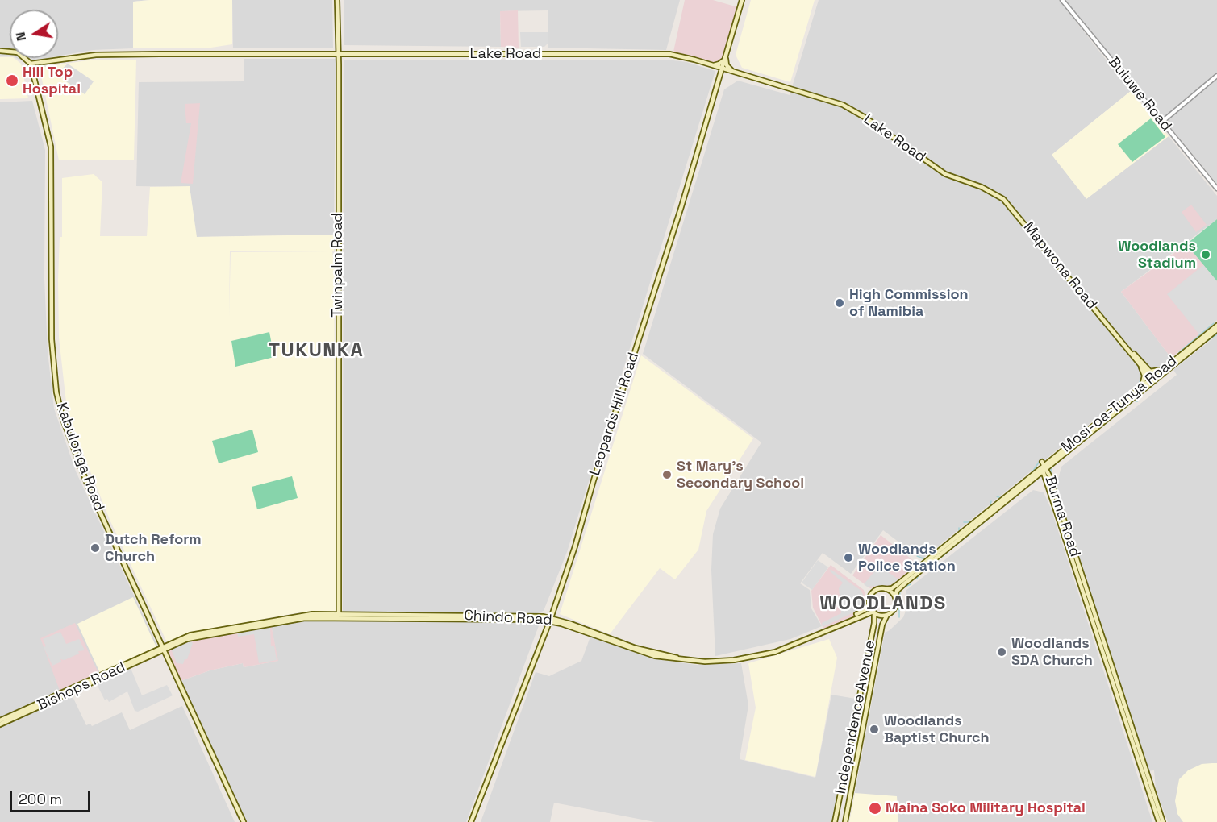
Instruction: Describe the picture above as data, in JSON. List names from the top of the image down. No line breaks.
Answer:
{"streets":{"main road":["Lake Road","Twinpalm Road","Mapwona Road","Mosi-oa-Tunya Road","Leopards Hill Road","Kabulonga Road","Burma Road","Chindo Road","Bishops Road","Independence Avenue"],"street":["Buluwe Road"]},"crossings":[["Lake Road","Twinpalm Road"],["Lake Road","Mapwona Road"],["Lake Road","Leopards Hill Road"],["Lake Road","Kabulonga Road"],["Twinpalm Road","Chindo Road"],["Mapwona Road","Mosi-oa-Tunya Road"],["Mosi-oa-Tunya Road","Burma Road"],["Mosi-oa-Tunya Road","Chindo Road"],["Mosi-oa-Tunya Road","Independence Avenue"],["Leopards Hill Road","Chindo Road"],["Kabulonga Road","Chindo Road"],["Kabulonga Road","Bishops Road"],["Chindo Road","Bishops Road"],["Chindo Road","Independence Avenue"]],"districts":["TUKUNKA","WOODLANDS"],"places":["Hill Top Hospital","Woodlands Stadium","High Commission of Namibia","St Mary's Secondary School","Dutch Reform Church","Woodlands Police Station","Woodlands SDA Church","Woodlands Baptist Church","Maina Soko Military Hospital"],"scale_bar":"200 m","north":"left"}
